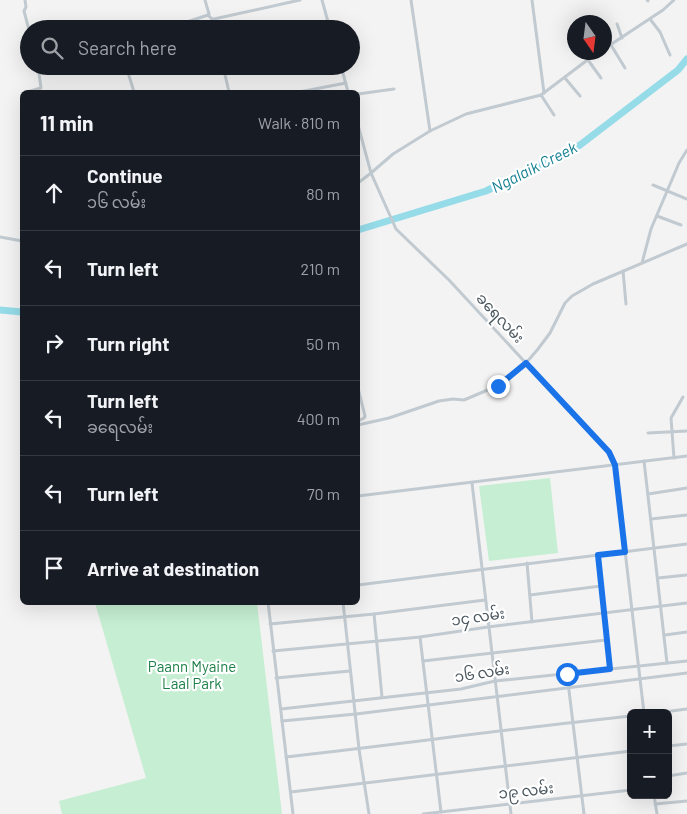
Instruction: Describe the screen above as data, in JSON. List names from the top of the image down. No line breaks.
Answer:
{"streets":{"street":["ခရေလမ်း","၁၄ လမ်း","၁၆ လမ်း","၁၉ လမ်း"]},"crossings":[["ခရေလမ်း","၁၄ လမ်း"],["ခရေလမ်း","၁၆ လမ်း"]],"water":["Ngalaik Creek"],"parks":["Paann Myaine Laal Park"],"north":"bottom","page":{"search":"Search here","heading":["11 min","Walk · 810 m"],"list":[["Continue","၁၆ လမ်း","80 m"],["Turn left","210 m"],["Turn right","50 m"],["Turn left","ခရေလမ်း","400 m"],["Turn left","70 m"],"Arrive at destination"],"map_buttons":["+","−"]}}
